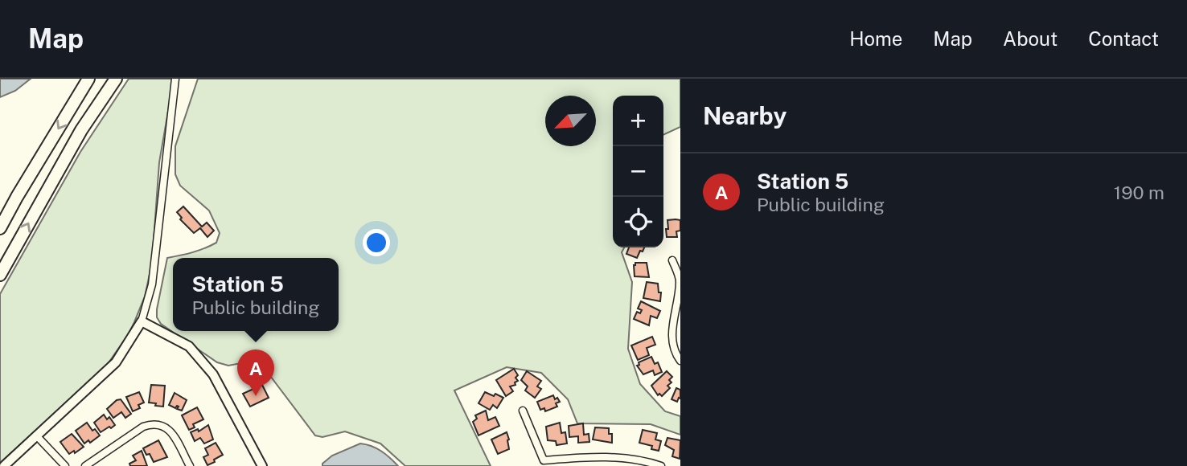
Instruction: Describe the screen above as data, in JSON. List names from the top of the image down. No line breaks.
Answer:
{"north":"bottom left","page":{"header":"Map","nav":["Home","Map","About","Contact"],"heading":"Nearby","map_buttons":["+","−"],"list":[{"mark":"A","name":"Station 5","note":"Public building","value":"190 m"}],"popup":["Station 5","Public building"],"pins":"A"}}
